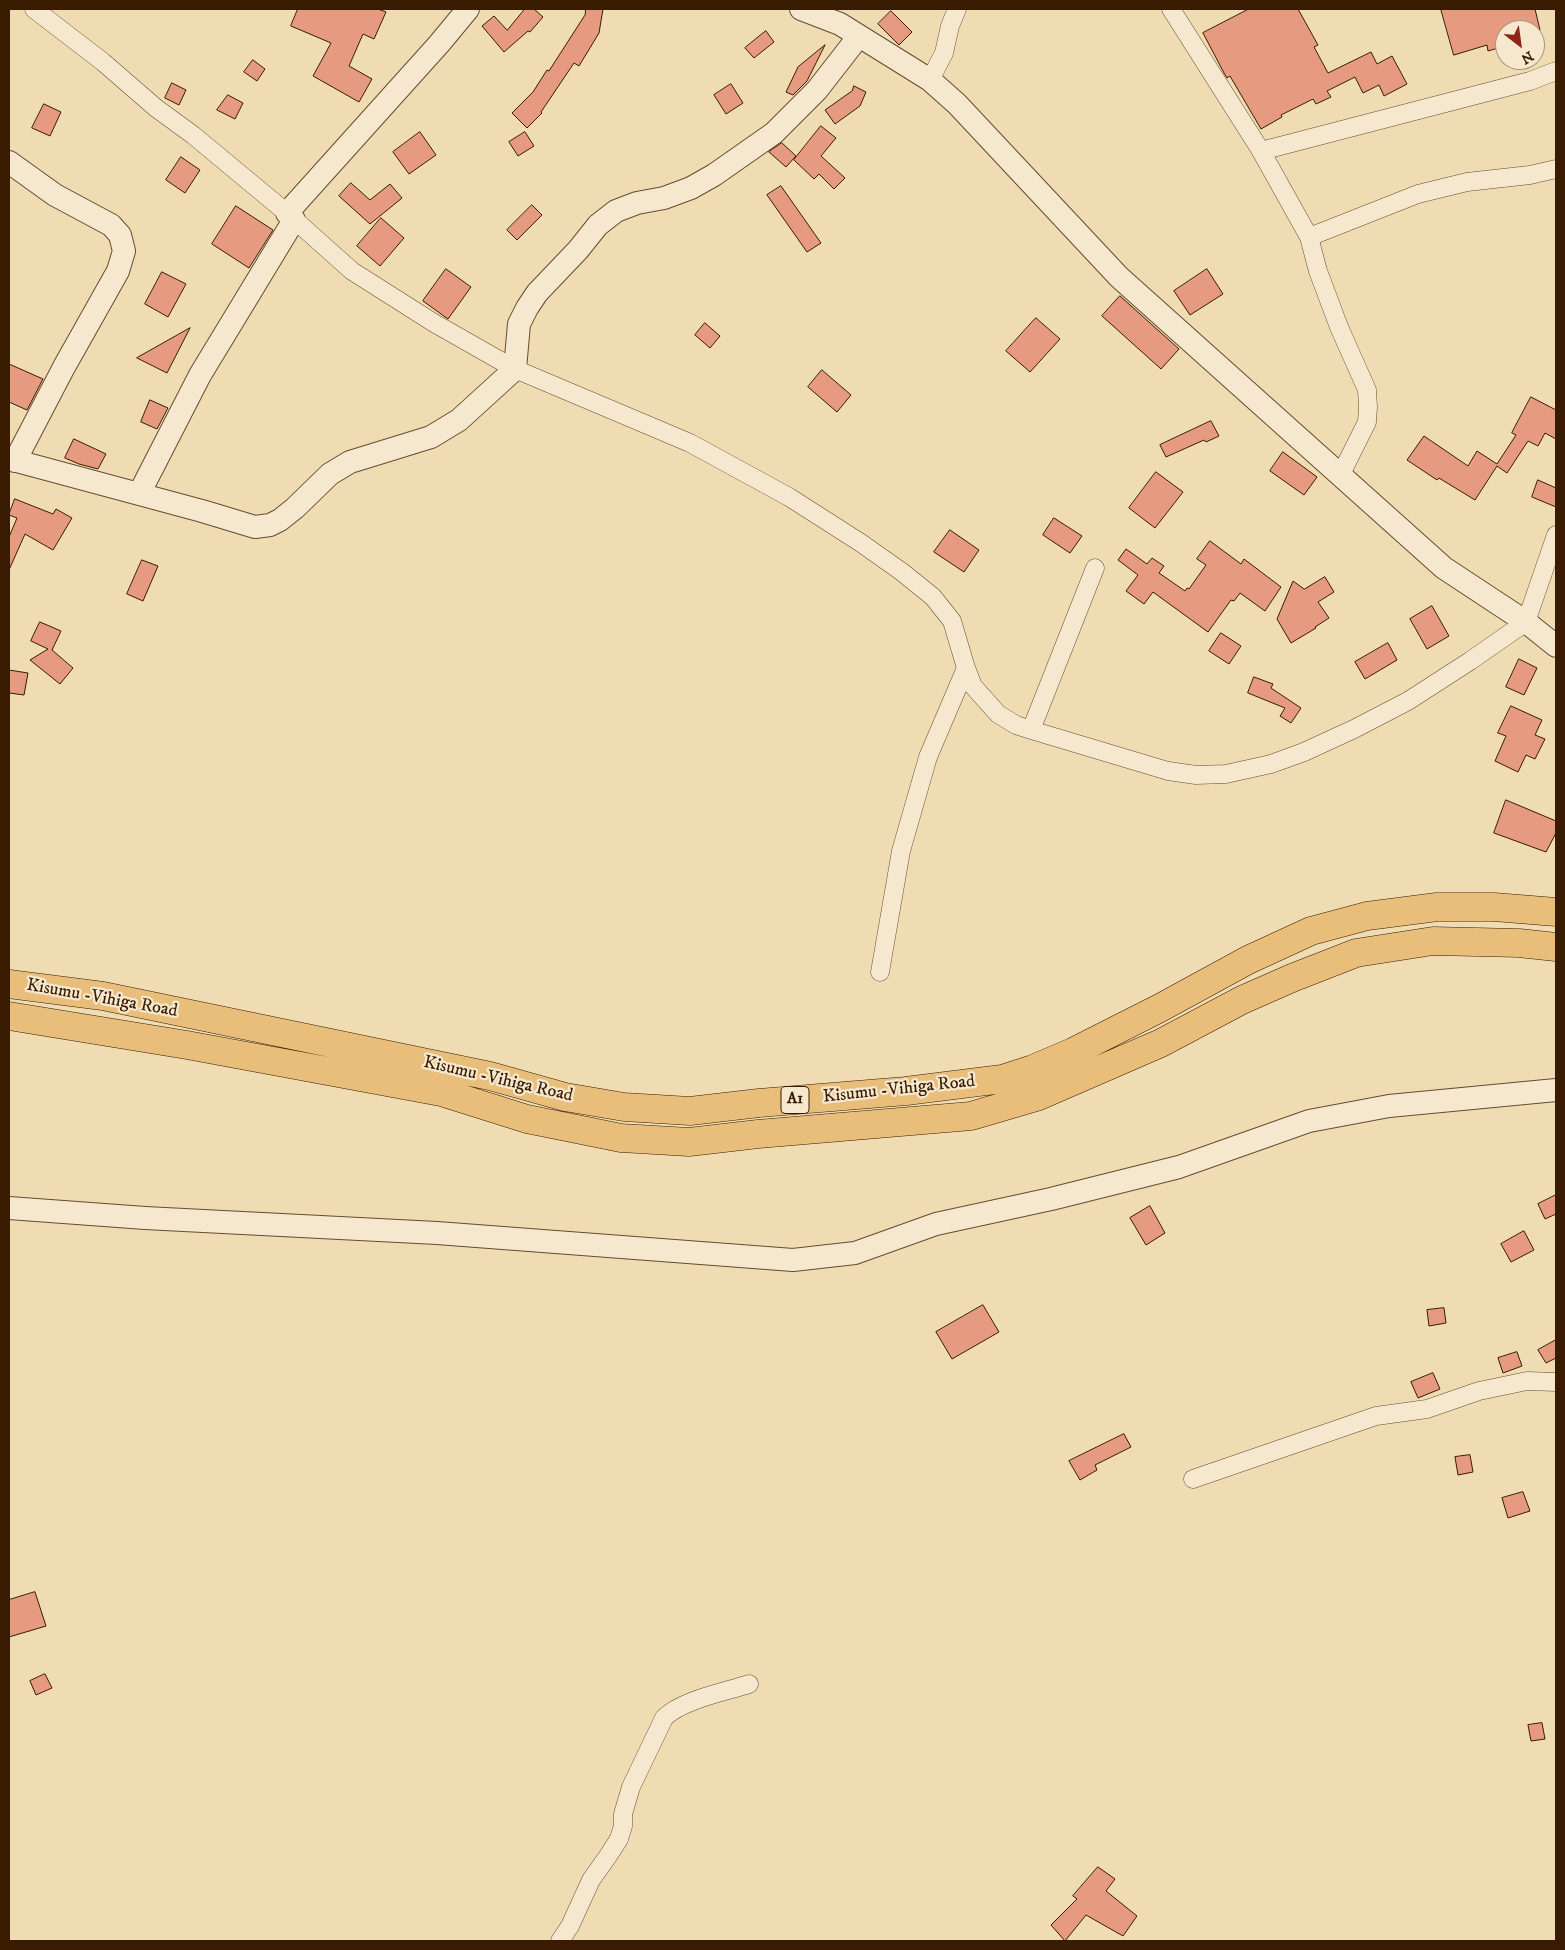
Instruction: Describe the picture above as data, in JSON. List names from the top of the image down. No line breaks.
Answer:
{"streets":{"highway":["Kisumu -Vihiga Road","A1"]},"north":"bottom right"}
